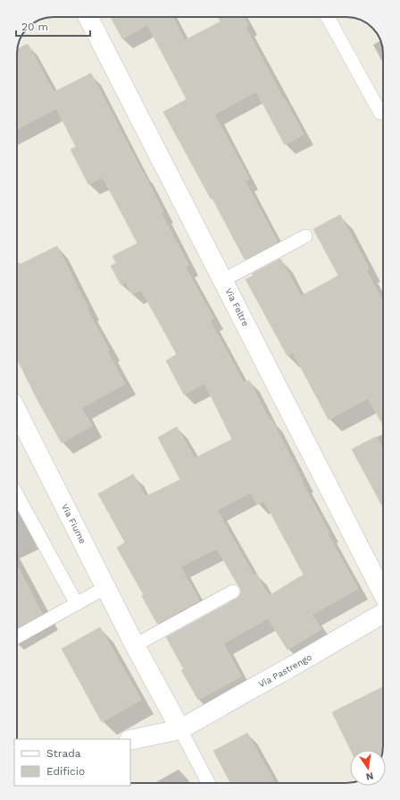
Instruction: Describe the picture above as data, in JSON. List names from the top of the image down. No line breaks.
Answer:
{"streets":{"street":["Via Feltre","Via Fiume","Via Pastrengo"]},"crossings":[["Via Fiume","Via Pastrengo"]],"legend":["Strada","Edificio"],"scale_bar":"20 m","north":"bottom"}
